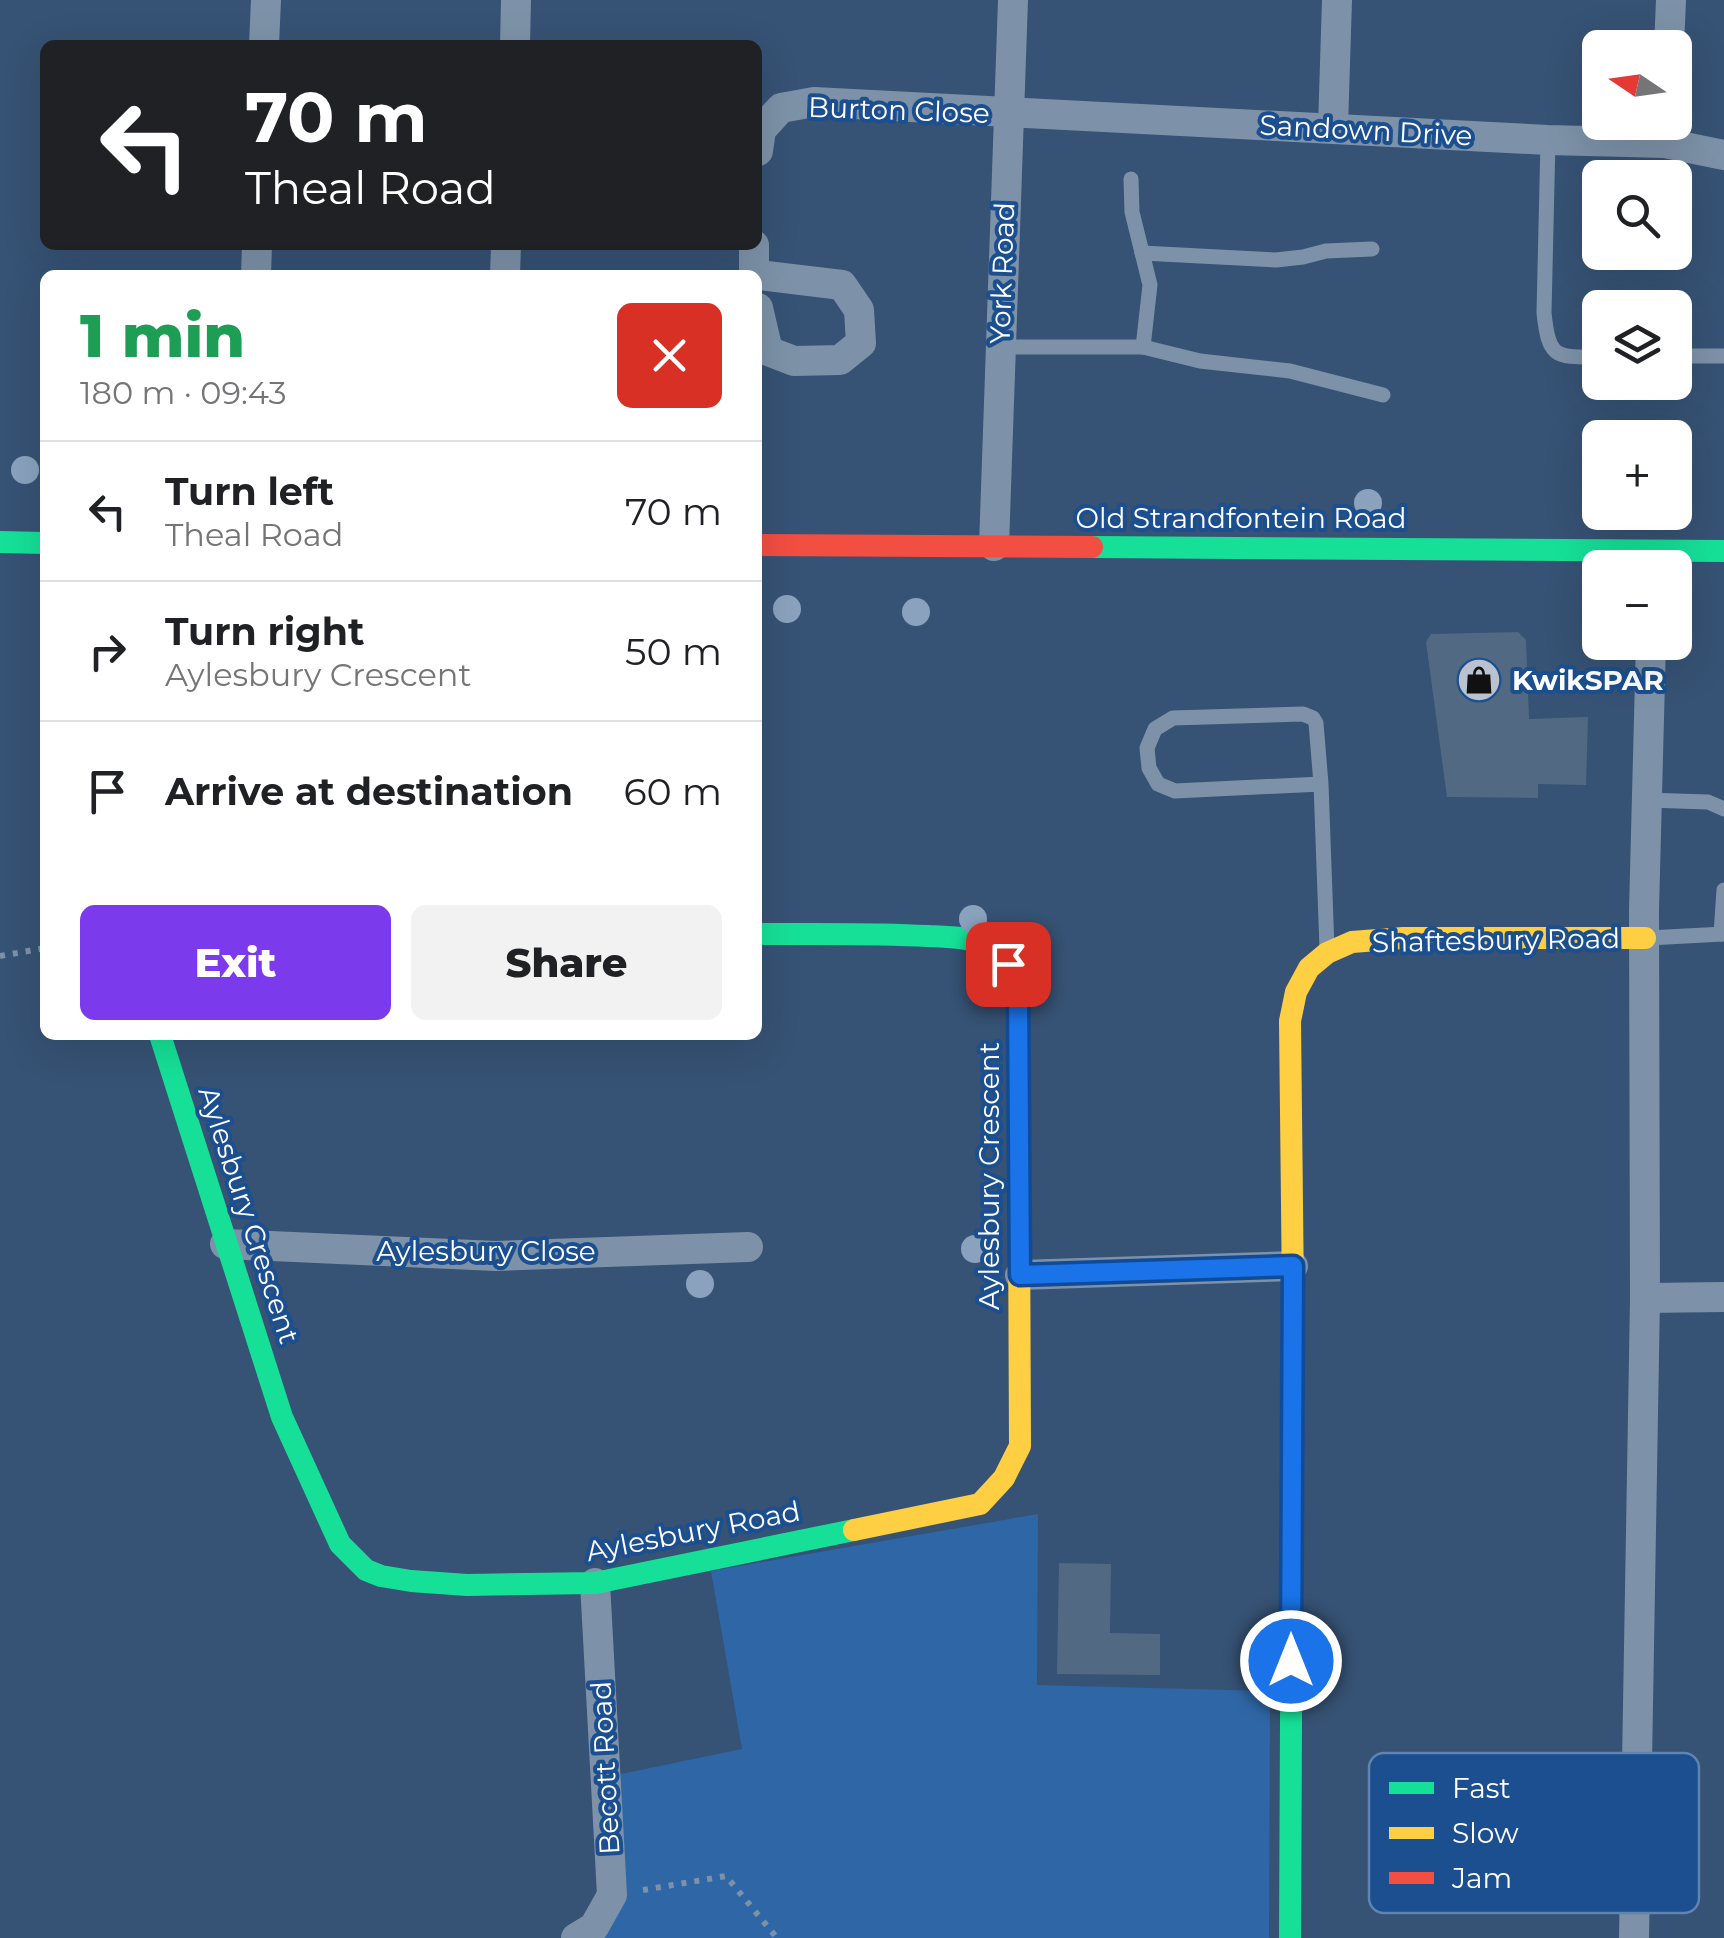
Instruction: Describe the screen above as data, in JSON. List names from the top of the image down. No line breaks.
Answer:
{"streets":{"street":["Burton Close","Sandown Drive","York Road","Old Strandfontein Road","Shaftesbury Road","Aylesbury Crescent","Aylesbury Close","Aylesbury Road","Becott Road"]},"crossings":[["Burton Close","Sandown Drive"],["Burton Close","York Road"],["Sandown Drive","York Road"],["York Road","Old Strandfontein Road"],["Aylesbury Crescent","Aylesbury Close"],["Aylesbury Crescent","Aylesbury Road"],["Aylesbury Road","Becott Road"]],"places":{"shop":["KwikSPAR"]},"legend":["Fast","Slow","Jam"],"north":"left","page":{"map_buttons":["+","−"],"turn":["70 m","Theal Road"],"heading":["1 min","180 m · 09:43"],"list":[{"name":"Turn left","note":"Theal Road","value":"70 m"},{"name":"Turn right","note":"Aylesbury Crescent","value":"50 m"},{"name":"Arrive at destination","value":"60 m"}],"buttons":["Exit","Share"]}}
